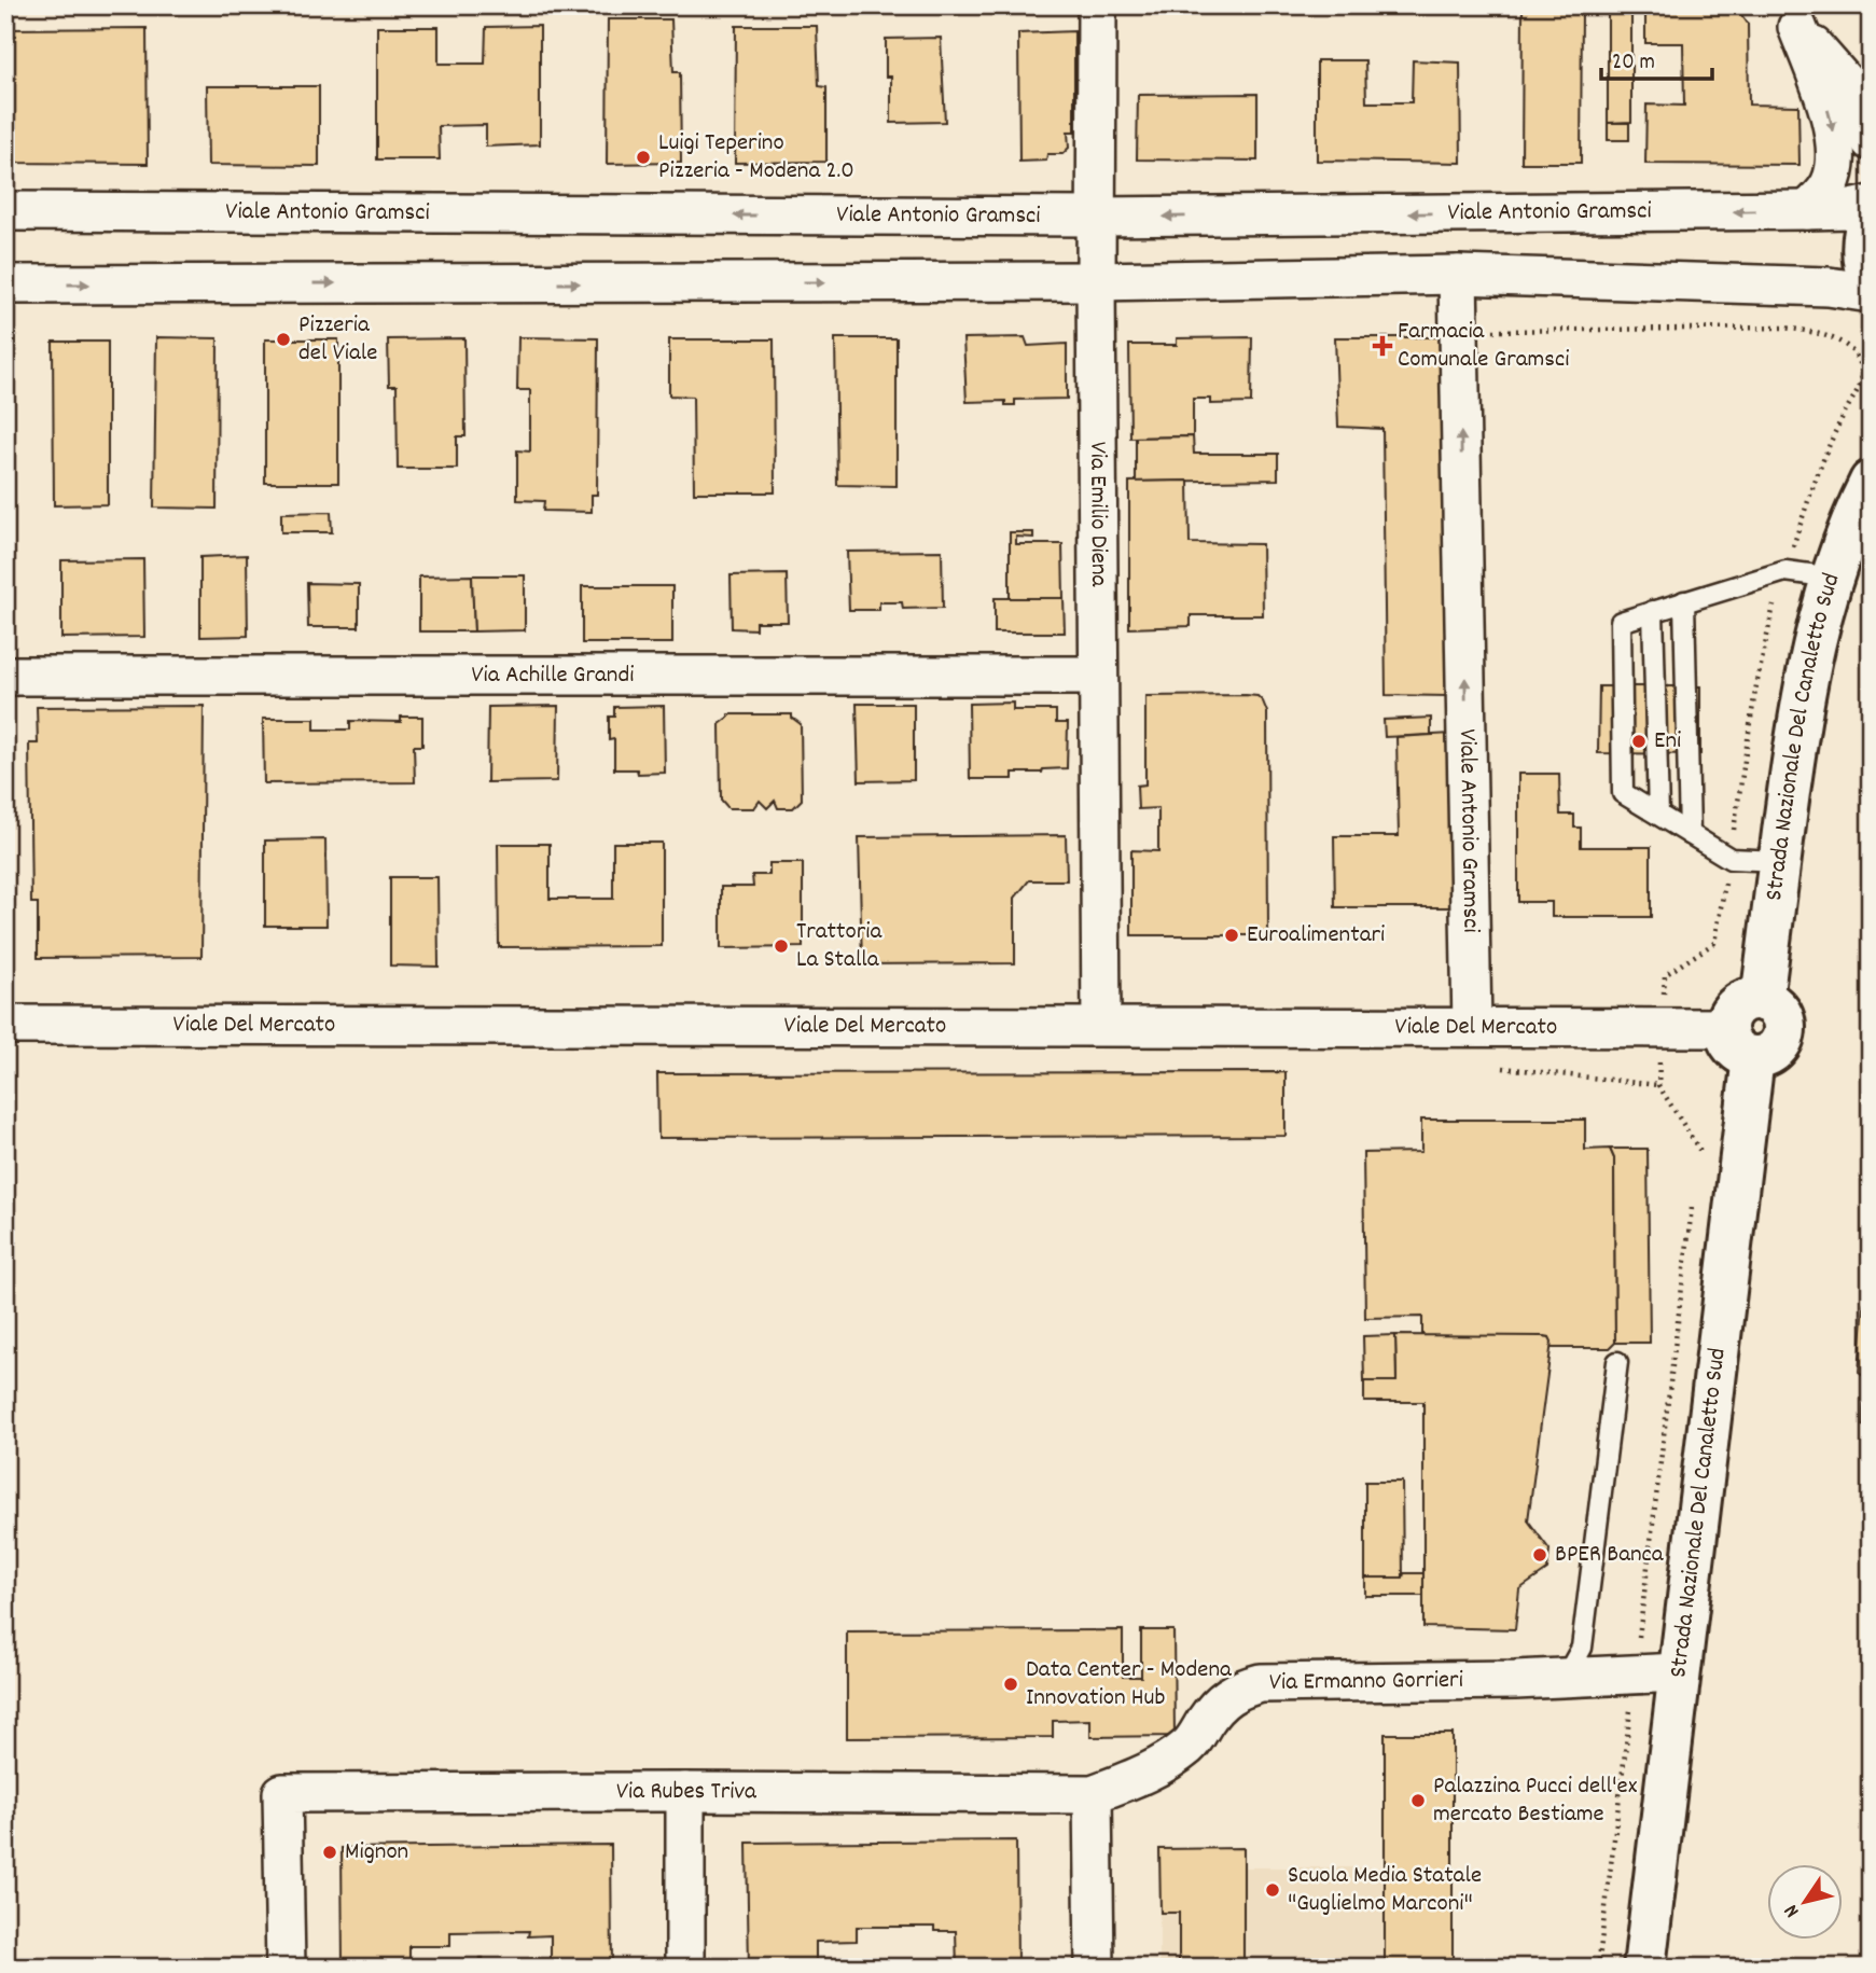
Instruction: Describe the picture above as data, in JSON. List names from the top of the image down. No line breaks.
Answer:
{"streets":{"main road":["Strada Nazionale Del Canaletto Sud"],"street":["Viale Antonio Gramsci","Via Emilio Diena","Via Achille Grandi","Viale Del Mercato","Via Ermanno Gorrieri","Via Rubes Triva"]},"crossings":[["Viale Antonio Gramsci","Via Emilio Diena"],["Viale Antonio Gramsci","Viale Del Mercato"],["Via Emilio Diena","Via Achille Grandi"],["Via Emilio Diena","Viale Del Mercato"],["Strada Nazionale Del Canaletto Sud","Viale Del Mercato"],["Strada Nazionale Del Canaletto Sud","Via Ermanno Gorrieri"],["Via Ermanno Gorrieri","Via Rubes Triva"]],"places":{"other":["Luigi Teperino Pizzeria - Modena 2.0","Pizzeria del Viale","Eni","Euroalimentari","Trattoria La Stalla","BPER Banca","Data Center - Modena Innovation Hub","Palazzina Pucci dell'ex mercato Bestiame","Mignon","Scuola Media Statale \"Guglielmo Marconi\""],"health":["Farmacia Comunale Gramsci"]},"scale_bar":"20 m","north":"bottom left"}
